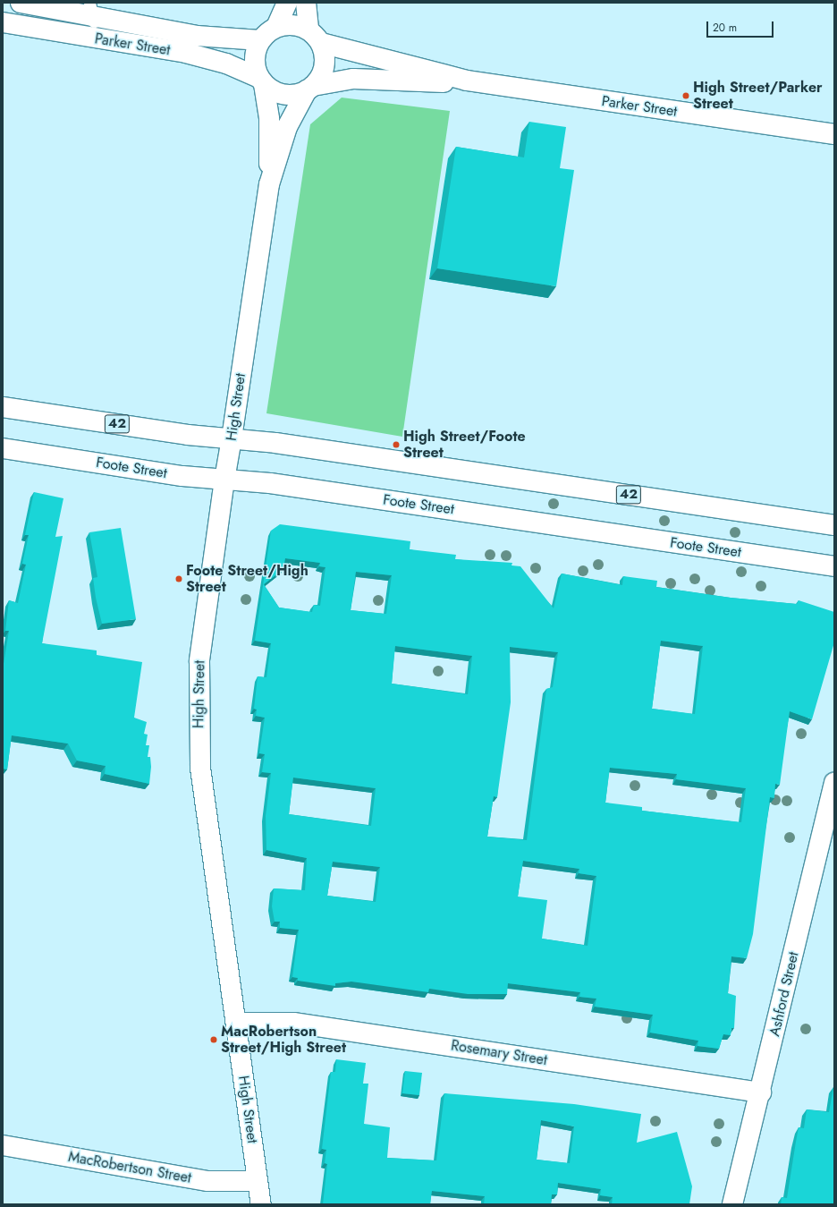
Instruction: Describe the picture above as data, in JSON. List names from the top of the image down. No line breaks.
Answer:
{"streets":{"main road":["Parker Street","High Street","42","Foote Street","Ashford Street","Rosemary Street","MacRobertson Street"]},"crossings":[["Parker Street","High Street"],["High Street","42"],["High Street","Foote Street"],["High Street","Rosemary Street"],["High Street","MacRobertson Street"],["Ashford Street","Rosemary Street"]],"places":["High Street/Parker Street","High Street/Foote Street","Foote Street/High Street","MacRobertson Street/High Street"],"scale_bar":"20 m"}
